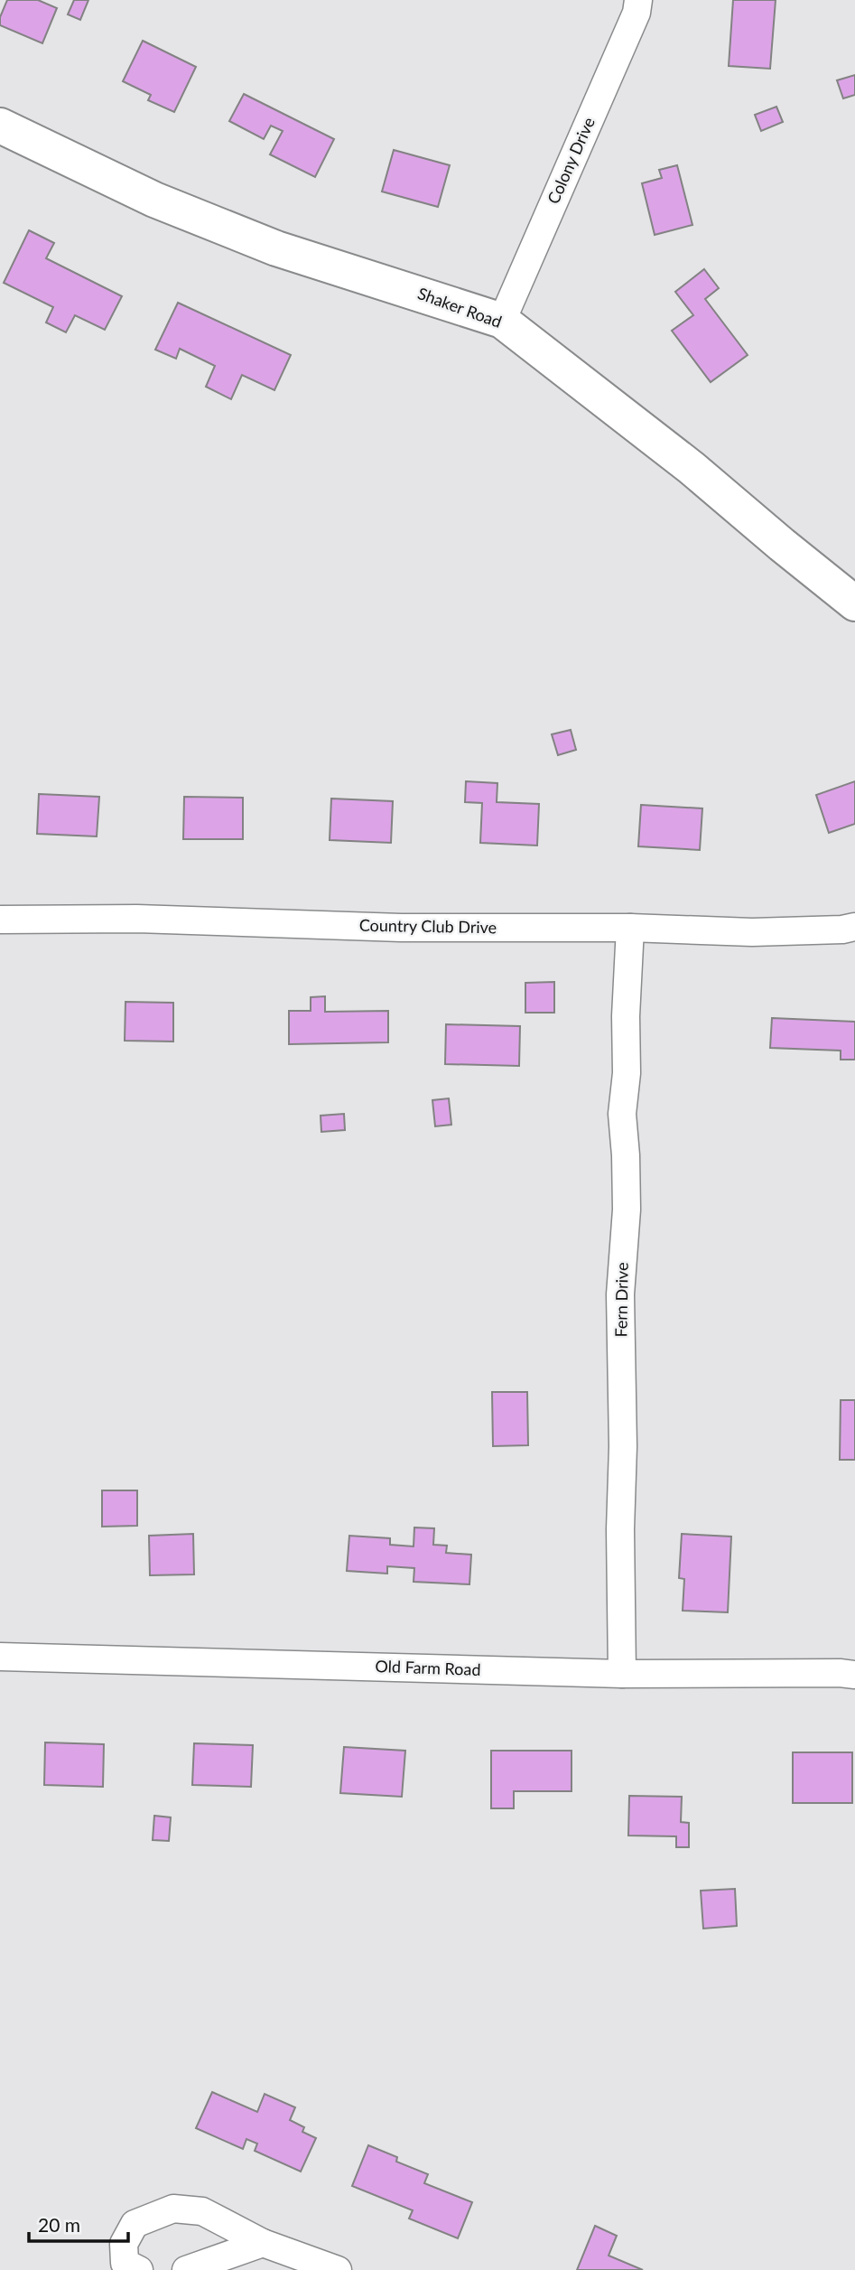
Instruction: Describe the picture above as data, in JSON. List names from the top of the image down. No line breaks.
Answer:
{"streets":{"street":["Colony Drive","Shaker Road","Country Club Drive","Fern Drive","Old Farm Road"]},"crossings":[["Colony Drive","Shaker Road"],["Country Club Drive","Fern Drive"],["Fern Drive","Old Farm Road"]],"scale_bar":"20 m"}
